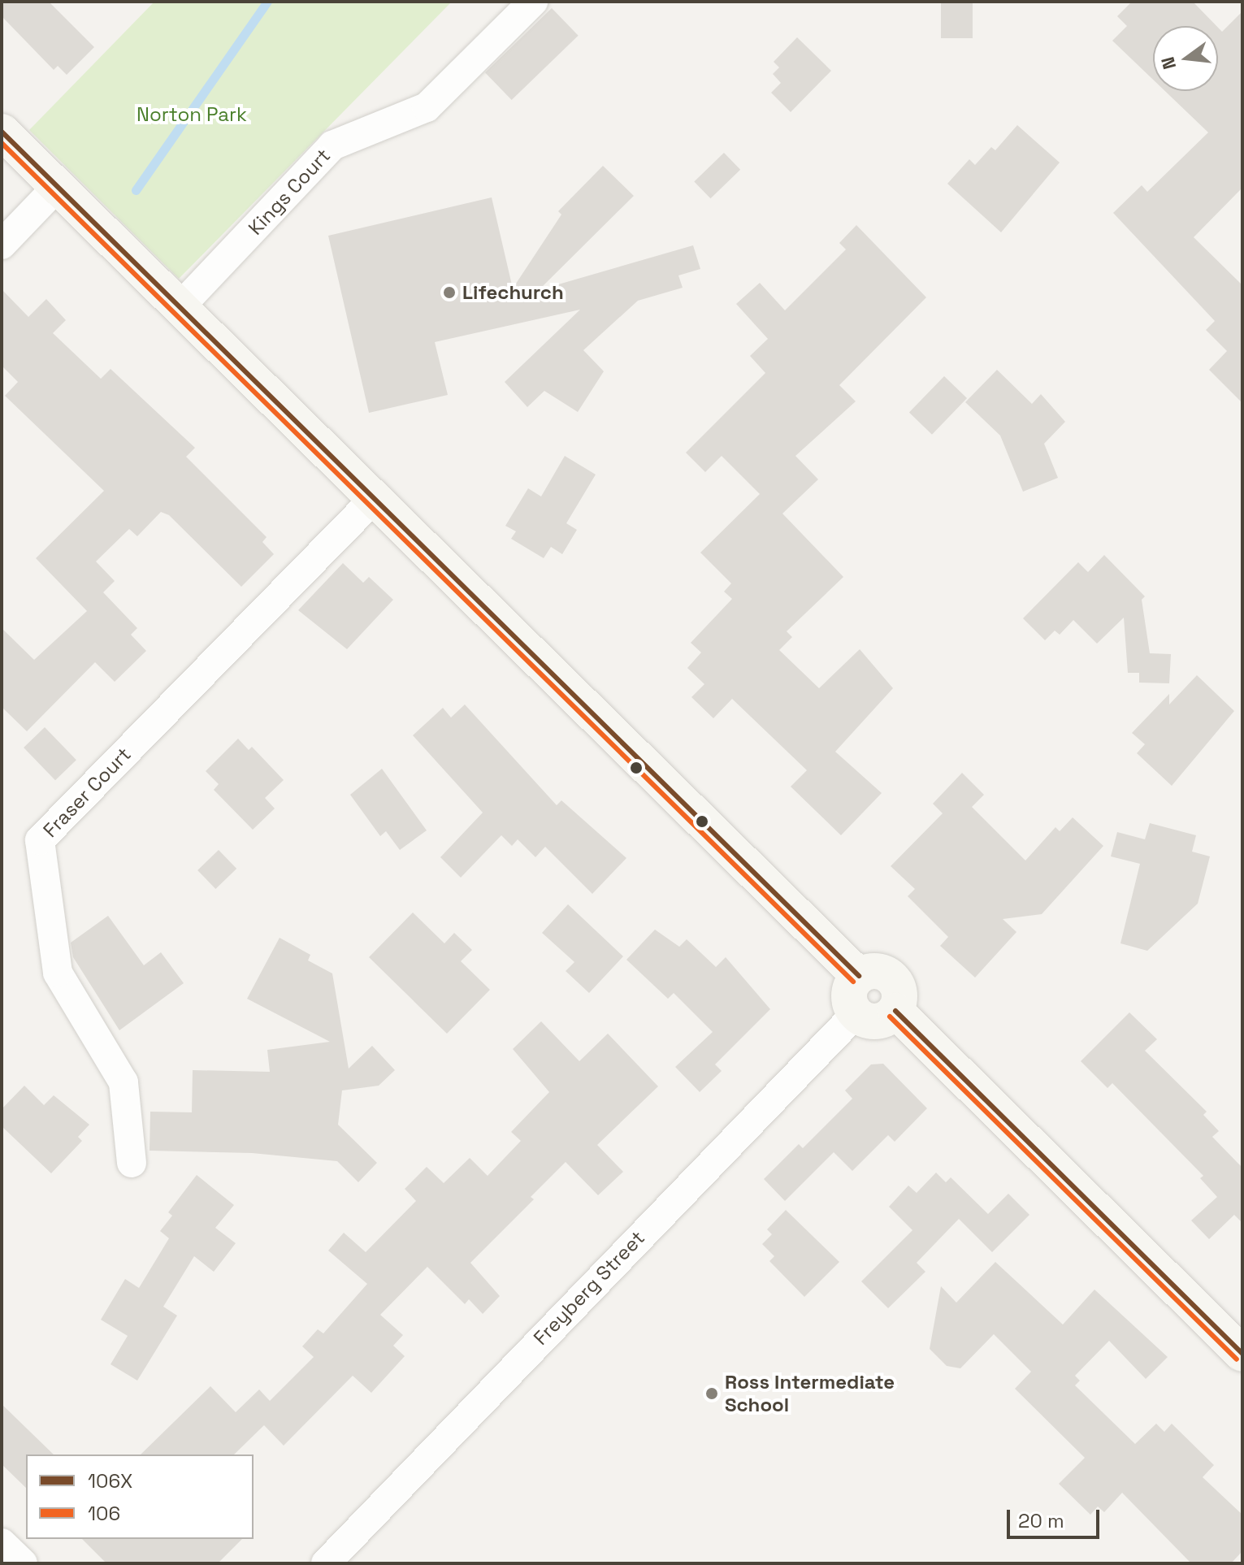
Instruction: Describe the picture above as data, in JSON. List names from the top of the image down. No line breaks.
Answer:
{"streets":{"street":["Kings Court","Fraser Court","Freyberg Street"]},"parks":["Norton Park"],"places":["Lifechurch","Ross Intermediate School"],"lines":["transit line 106X","transit line 106"],"legend":["106X","106"],"scale_bar":"20 m","north":"left"}
